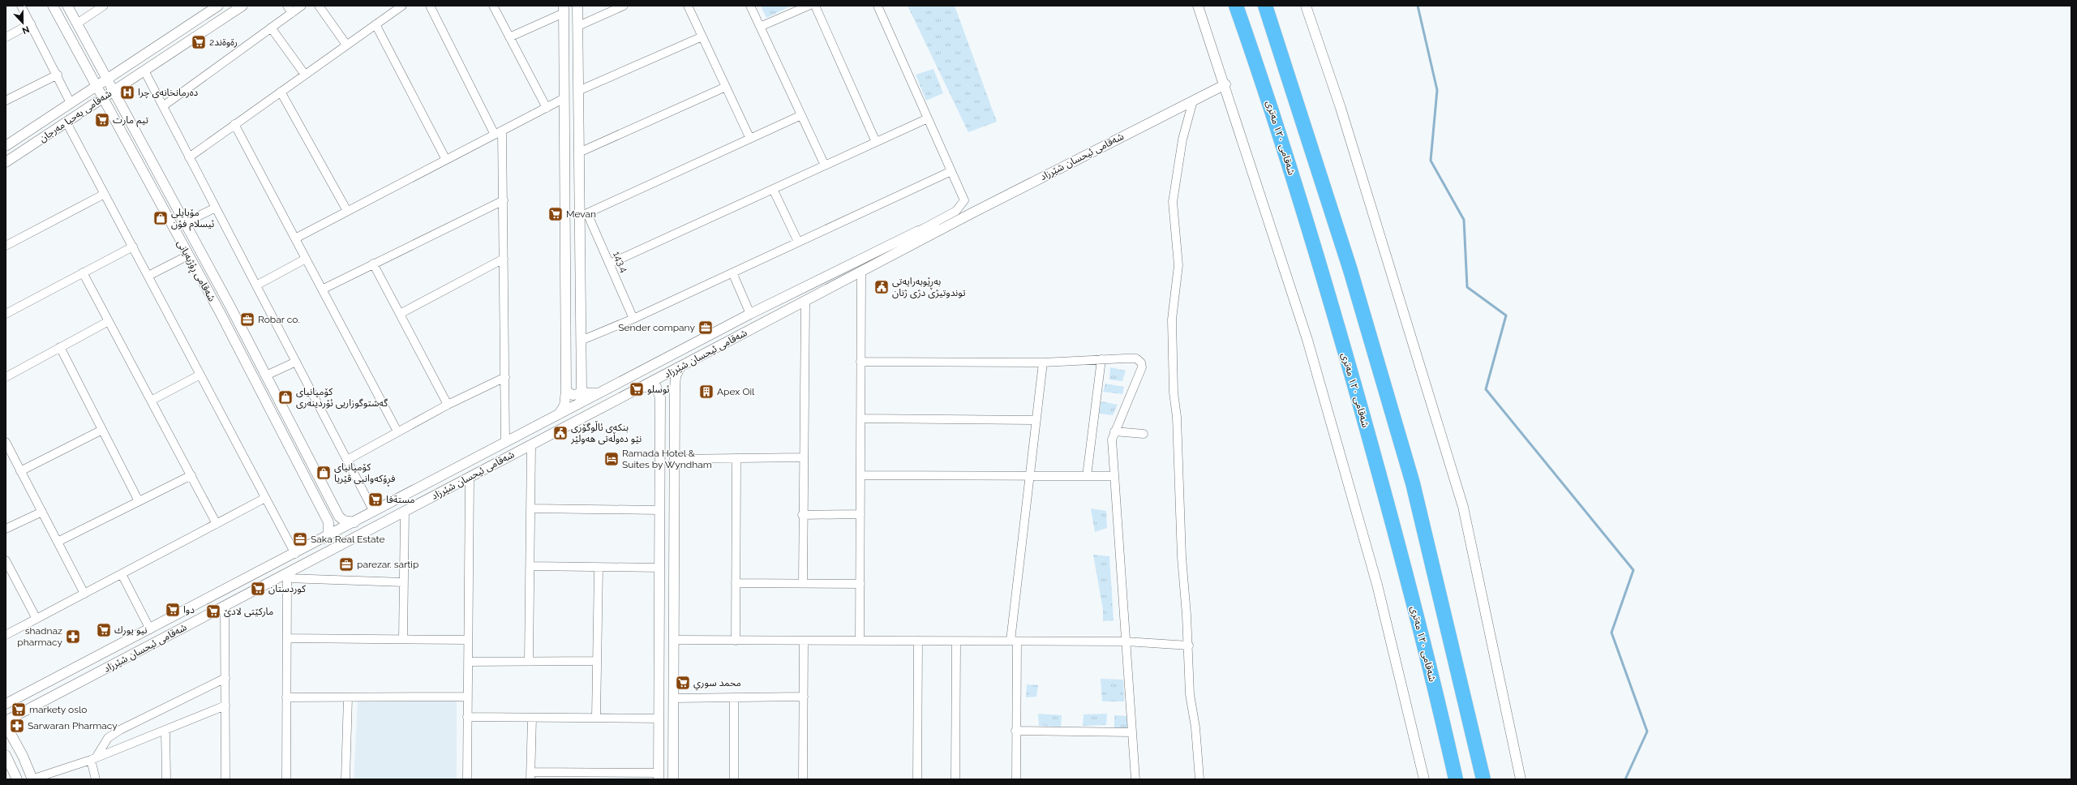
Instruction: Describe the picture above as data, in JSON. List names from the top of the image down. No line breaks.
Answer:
{"streets":{"highway":["شەقامی ١٢٠ مەتری"],"street":["شەقامی یەحیا مەرجان","شەقامی ئیحسان شێرزاد","143.4","شەقامی ڕۆژبەیانی"]},"crossings":[["شەقامی یەحیا مەرجان","شەقامی ڕۆژبەیانی"]],"places":{"supermarket":["رةوةند2","تیم مارت","Mevan","ئوسلو","مستةفا","كوردستان","دوا","مارکێتی لادێ","نيو يورك","محمد سوري","markety oslo"],"hospital":["دەرمانخانەی چرا"],"shop":["مۆبایلی ئیسلام فۆن","کۆمپانیای گەشتوگوزاریی ئۆردینەری","کۆمپانیای فڕۆکەوانیی ڤێریا"],"public building":["بەڕێوبەرایەتی توندوتیژی دژی ژنان","بنکەی ئاڵوگۆڕی نێو دەوڵەتی هەولێر"],"office":["Robar co.","Sender company","Saka Real Estate","parezar. sartip"],"building":["Apex Oil"],"hotel":["Ramada Hotel & Suites by Wyndham"],"pharmacy":["shadnaz pharmacy","Sarwaran Pharmacy"]},"north":"bottom"}
